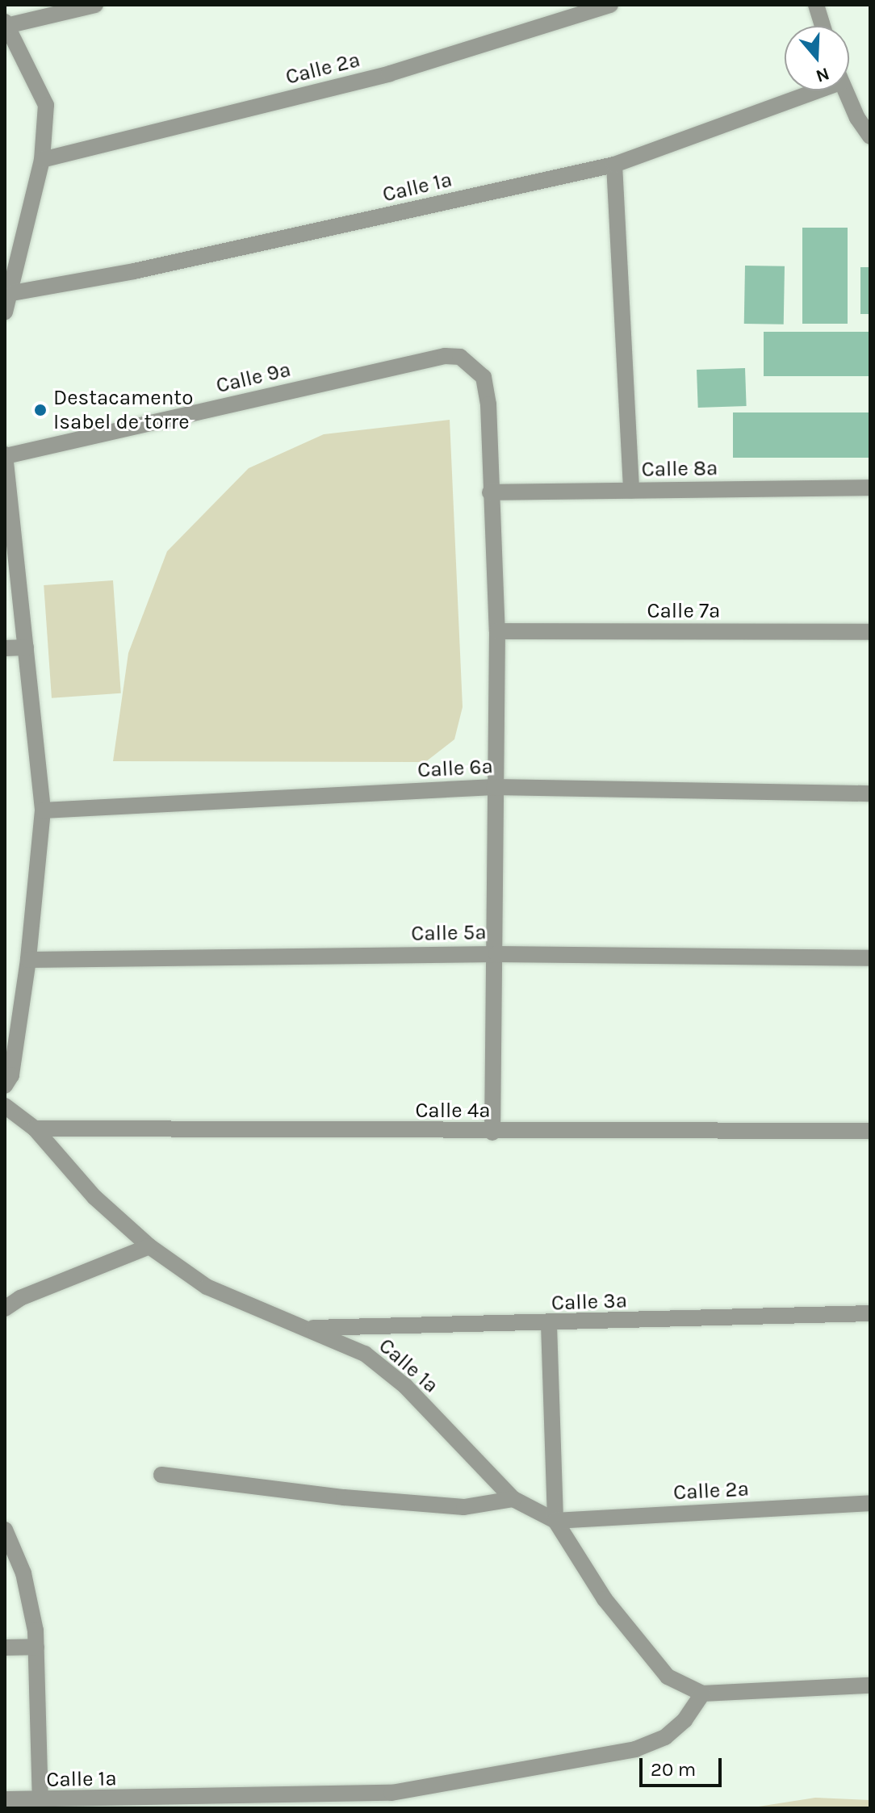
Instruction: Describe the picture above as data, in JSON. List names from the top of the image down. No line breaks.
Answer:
{"streets":{"street":["Calle 2ª","Calle 1ª","Calle 9ª","Calle 8ª","Calle 7ª","Calle 6ª","Calle 5ª","Calle 4ª","Calle 3ª"]},"crossings":[["Calle 2ª","Calle 1ª"],["Calle 1ª","Calle 4ª"],["Calle 1ª","Calle 3ª"],["Calle 9ª","Calle 8ª"]],"places":["Destacamento Isabel de torre"],"scale_bar":"20 m","north":"bottom"}
